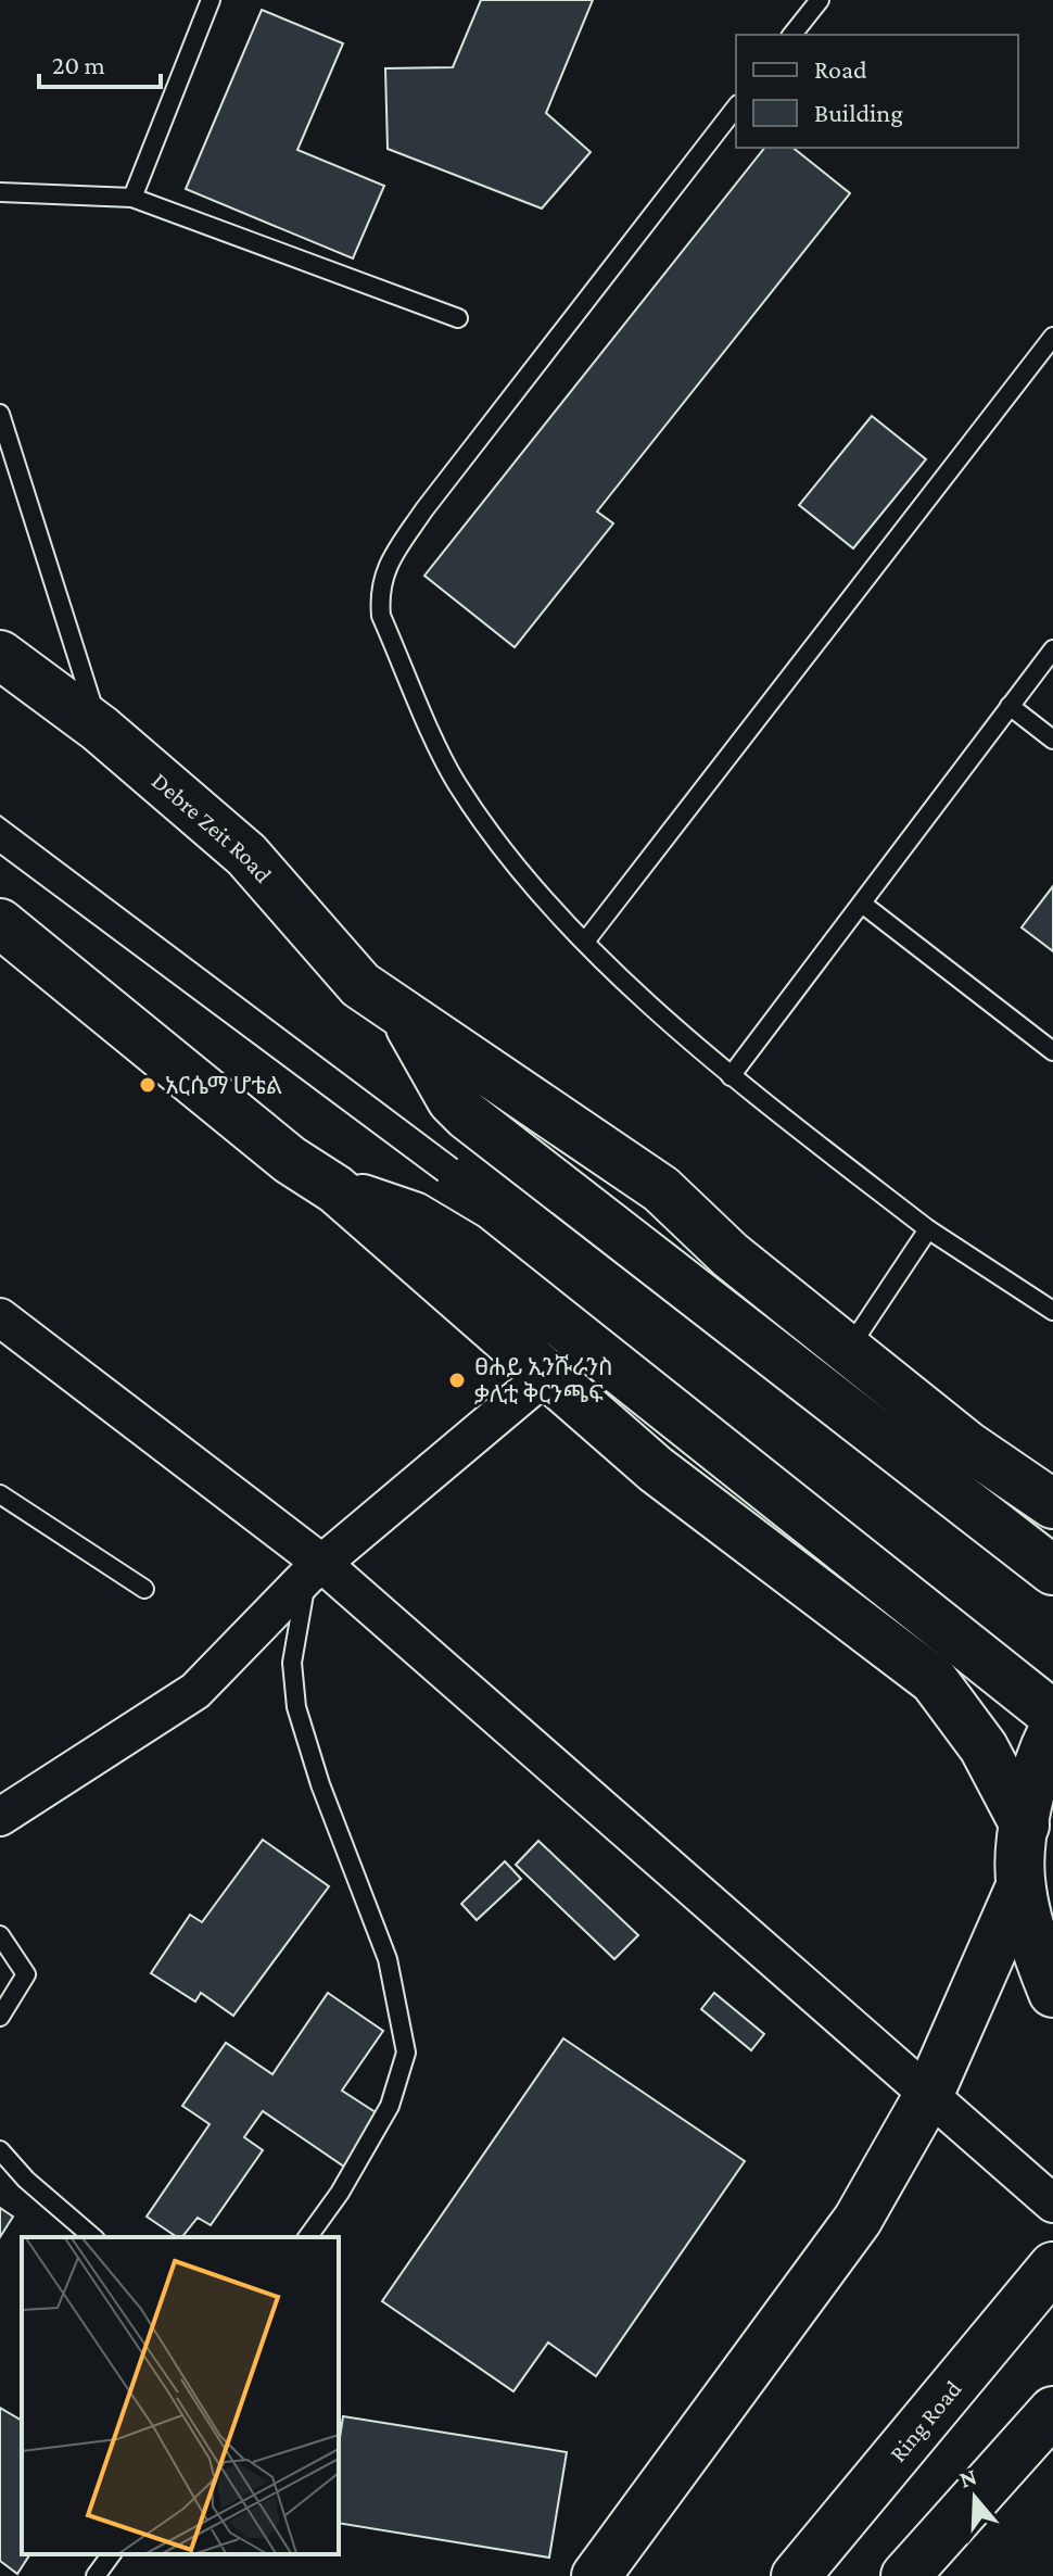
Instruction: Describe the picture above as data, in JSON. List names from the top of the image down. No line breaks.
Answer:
{"streets":{"main road":["Debre Zeit Road","Ring Road"]},"places":["አርሴማ ሆቴል","ፀሐይ ኢንሹራንስ ቃሊቲ ቅርንጫፍ"],"legend":["Road","Building"],"scale_bar":"20 m","north":"top"}
